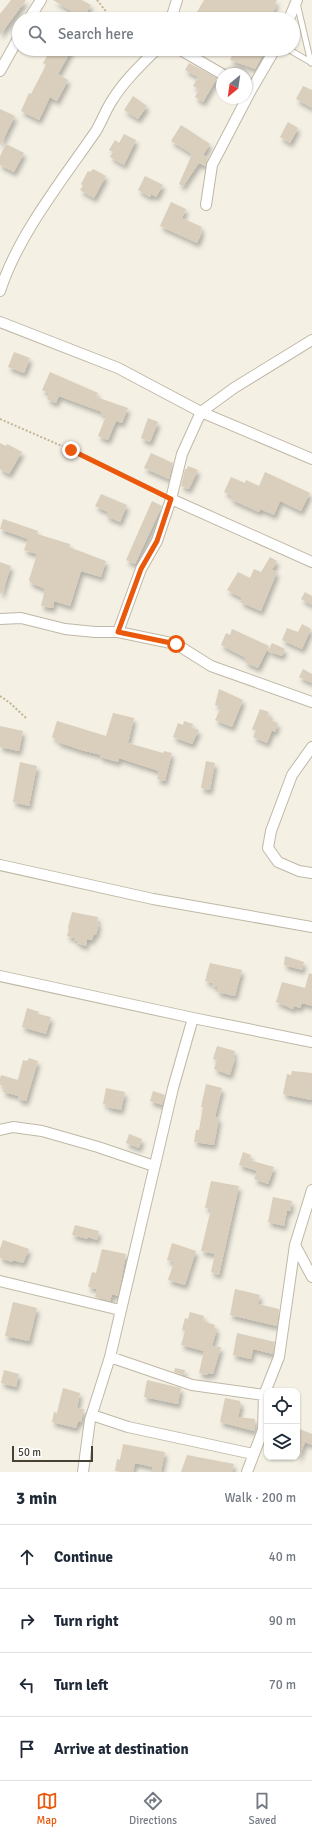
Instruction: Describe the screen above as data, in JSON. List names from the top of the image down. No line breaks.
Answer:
{"scale_bar":"50 m","north":"bottom left","page":{"search":"Search here","scale":"50 m","heading":["3 min","Walk · 200 m"],"list":[["Continue","40 m"],["Turn right","90 m"],["Turn left","70 m"],"Arrive at destination"],"nav":["Map","Directions","Saved"]}}
